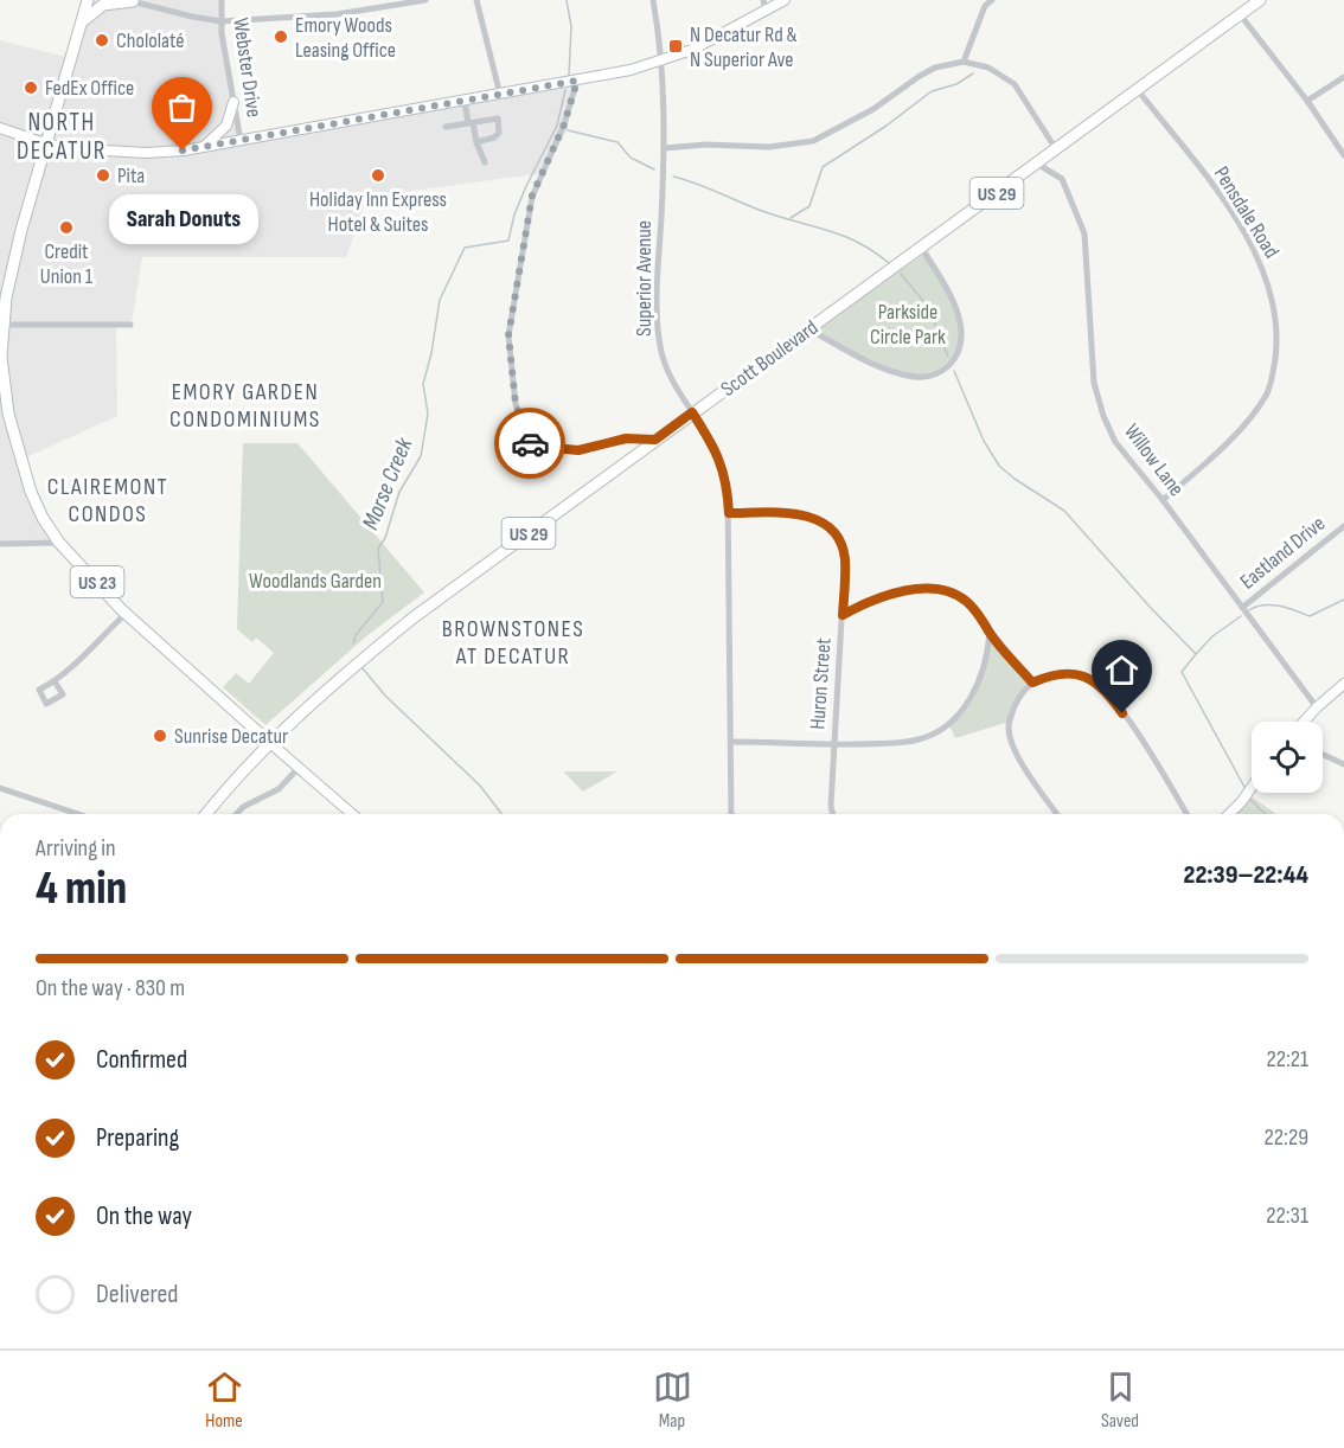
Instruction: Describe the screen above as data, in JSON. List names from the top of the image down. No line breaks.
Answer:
{"streets":{"main road":["US 29","Scott Boulevard","US 23"],"street":["Webster Drive","Pensdale Road","Superior Avenue","Willow Lane","Eastland Drive","Huron Street"]},"crossings":[["Webster Drive","US 23"],["Pensdale Road","Scott Boulevard"],["Pensdale Road","Willow Lane"],["Superior Avenue","Scott Boulevard"],["Superior Avenue","Huron Street"],["Scott Boulevard","Willow Lane"],["Scott Boulevard","US 23"],["Willow Lane","Eastland Drive"]],"districts":["NORTH DECATUR","EMORY GARDEN CONDOMINIUMS","CLAIREMONT CONDOS","BROWNSTONES AT DECATUR"],"water":["Morse Creek"],"parks":["Parkside Circle Park","Woodlands Garden"],"places":{"other":["Emory Woods Leasing Office","Chololaté","FedEx Office","Sarah Donuts","Pita","Holiday Inn Express Hotel & Suites","Credit Union 1","Sunrise Decatur"],"transit":["N Decatur Rd & N Superior Ave"]},"page":{"bubble":"Sarah Donuts","heading":["4 min","Arriving in","22:39–22:44"],"bar":"On the way · 830 m","list":[["Confirmed","22:21"],["Preparing","22:29"],["On the way","22:31"],"Delivered"],"tabs":["Home","Map","Saved"]}}
